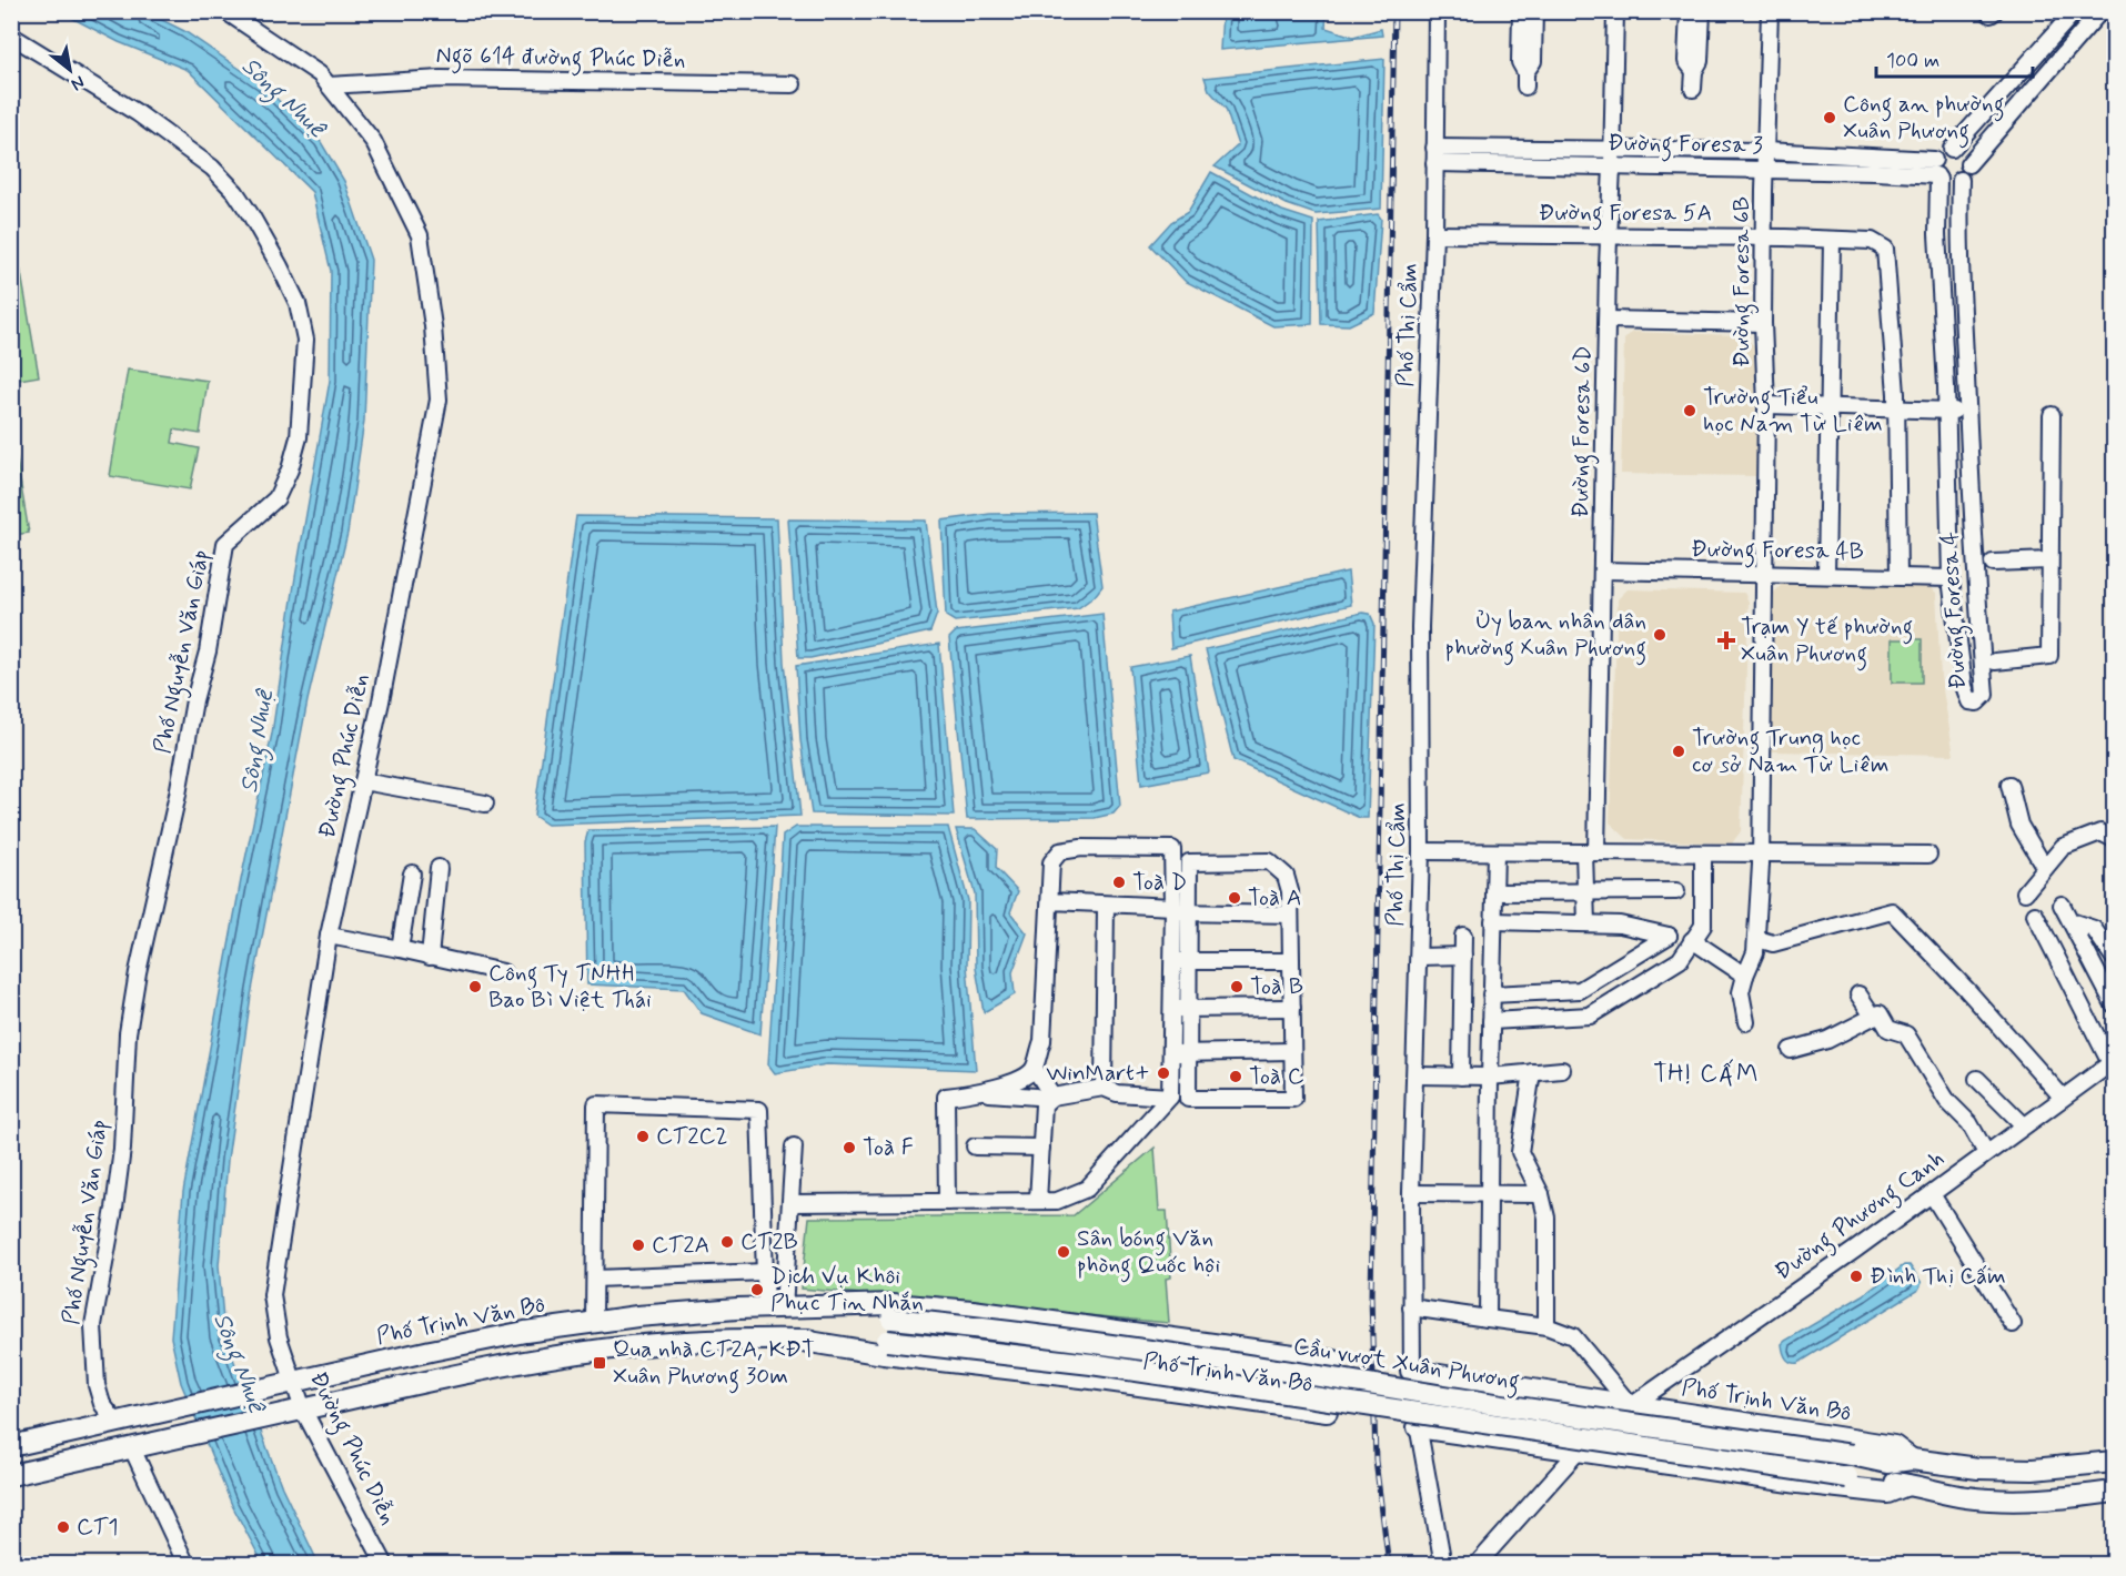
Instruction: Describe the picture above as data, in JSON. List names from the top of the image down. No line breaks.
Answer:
{"streets":{"main road":["Phố Trịnh Văn Bô","Cầu vượt Xuân Phương"],"street":["Ngõ 614 đường Phúc Diễn","Đường Foresa 3","Đường Foresa 5A","Đường Foresa 6B","Phố Thị Cẩm","Đường Foresa 6D","Đường Foresa 4B","Đường Foresa 4","Phố Nguyễn Văn Giáp","Đường Phúc Diễn","Đường Phương Canh"]},"crossings":[["Ngõ 614 đường Phúc Diễn","Đường Phúc Diễn"],["Đường Foresa 3","Đường Foresa 6B"],["Đường Foresa 3","Phố Thị Cẩm"],["Đường Foresa 3","Đường Foresa 6D"],["Đường Foresa 3","Đường Foresa 4"],["Đường Foresa 5A","Đường Foresa 6B"],["Đường Foresa 5A","Phố Thị Cẩm"],["Đường Foresa 5A","Đường Foresa 6D"],["Đường Foresa 5A","Đường Foresa 4B"],["Đường Foresa 6B","Đường Foresa 4B"],["Phố Thị Cẩm","Phố Trịnh Văn Bô"],["Đường Foresa 6D","Đường Foresa 4B"],["Đường Foresa 4B","Đường Foresa 4"],["Phố Nguyễn Văn Giáp","Phố Trịnh Văn Bô"],["Đường Phúc Diễn","Phố Trịnh Văn Bô"],["Đường Phương Canh","Phố Trịnh Văn Bô"],["Phố Trịnh Văn Bô","Cầu vượt Xuân Phương"]],"districts":["THỊ CẤM"],"water":["Sông Nhuệ"],"places":{"other":["Công an phường Xuân Phương","Trường Tiểu học Nam Từ Liêm","Ủy ban nhân dân phường Xuân Phương","Trường Trung học cơ sở Nam Từ Liêm","Toà D","Toà A","Công Ty TNHH Bao Bì Việt Thái","Toà B","WinMart+","Toà C","CT2C2","Toà F","CT2B","CT2A","Sân bóng Văn phòng Quốc hội","Đình Thị Cấm","Dịch Vụ Khôi Phục Tin Nhắn","CT1"],"health":["Trạm Y tế phường Xuân Phương"],"transit":["Qua nhà CT2A, KĐT Xuân Phương 30m"]},"scale_bar":"100 m","north":"bottom right"}
